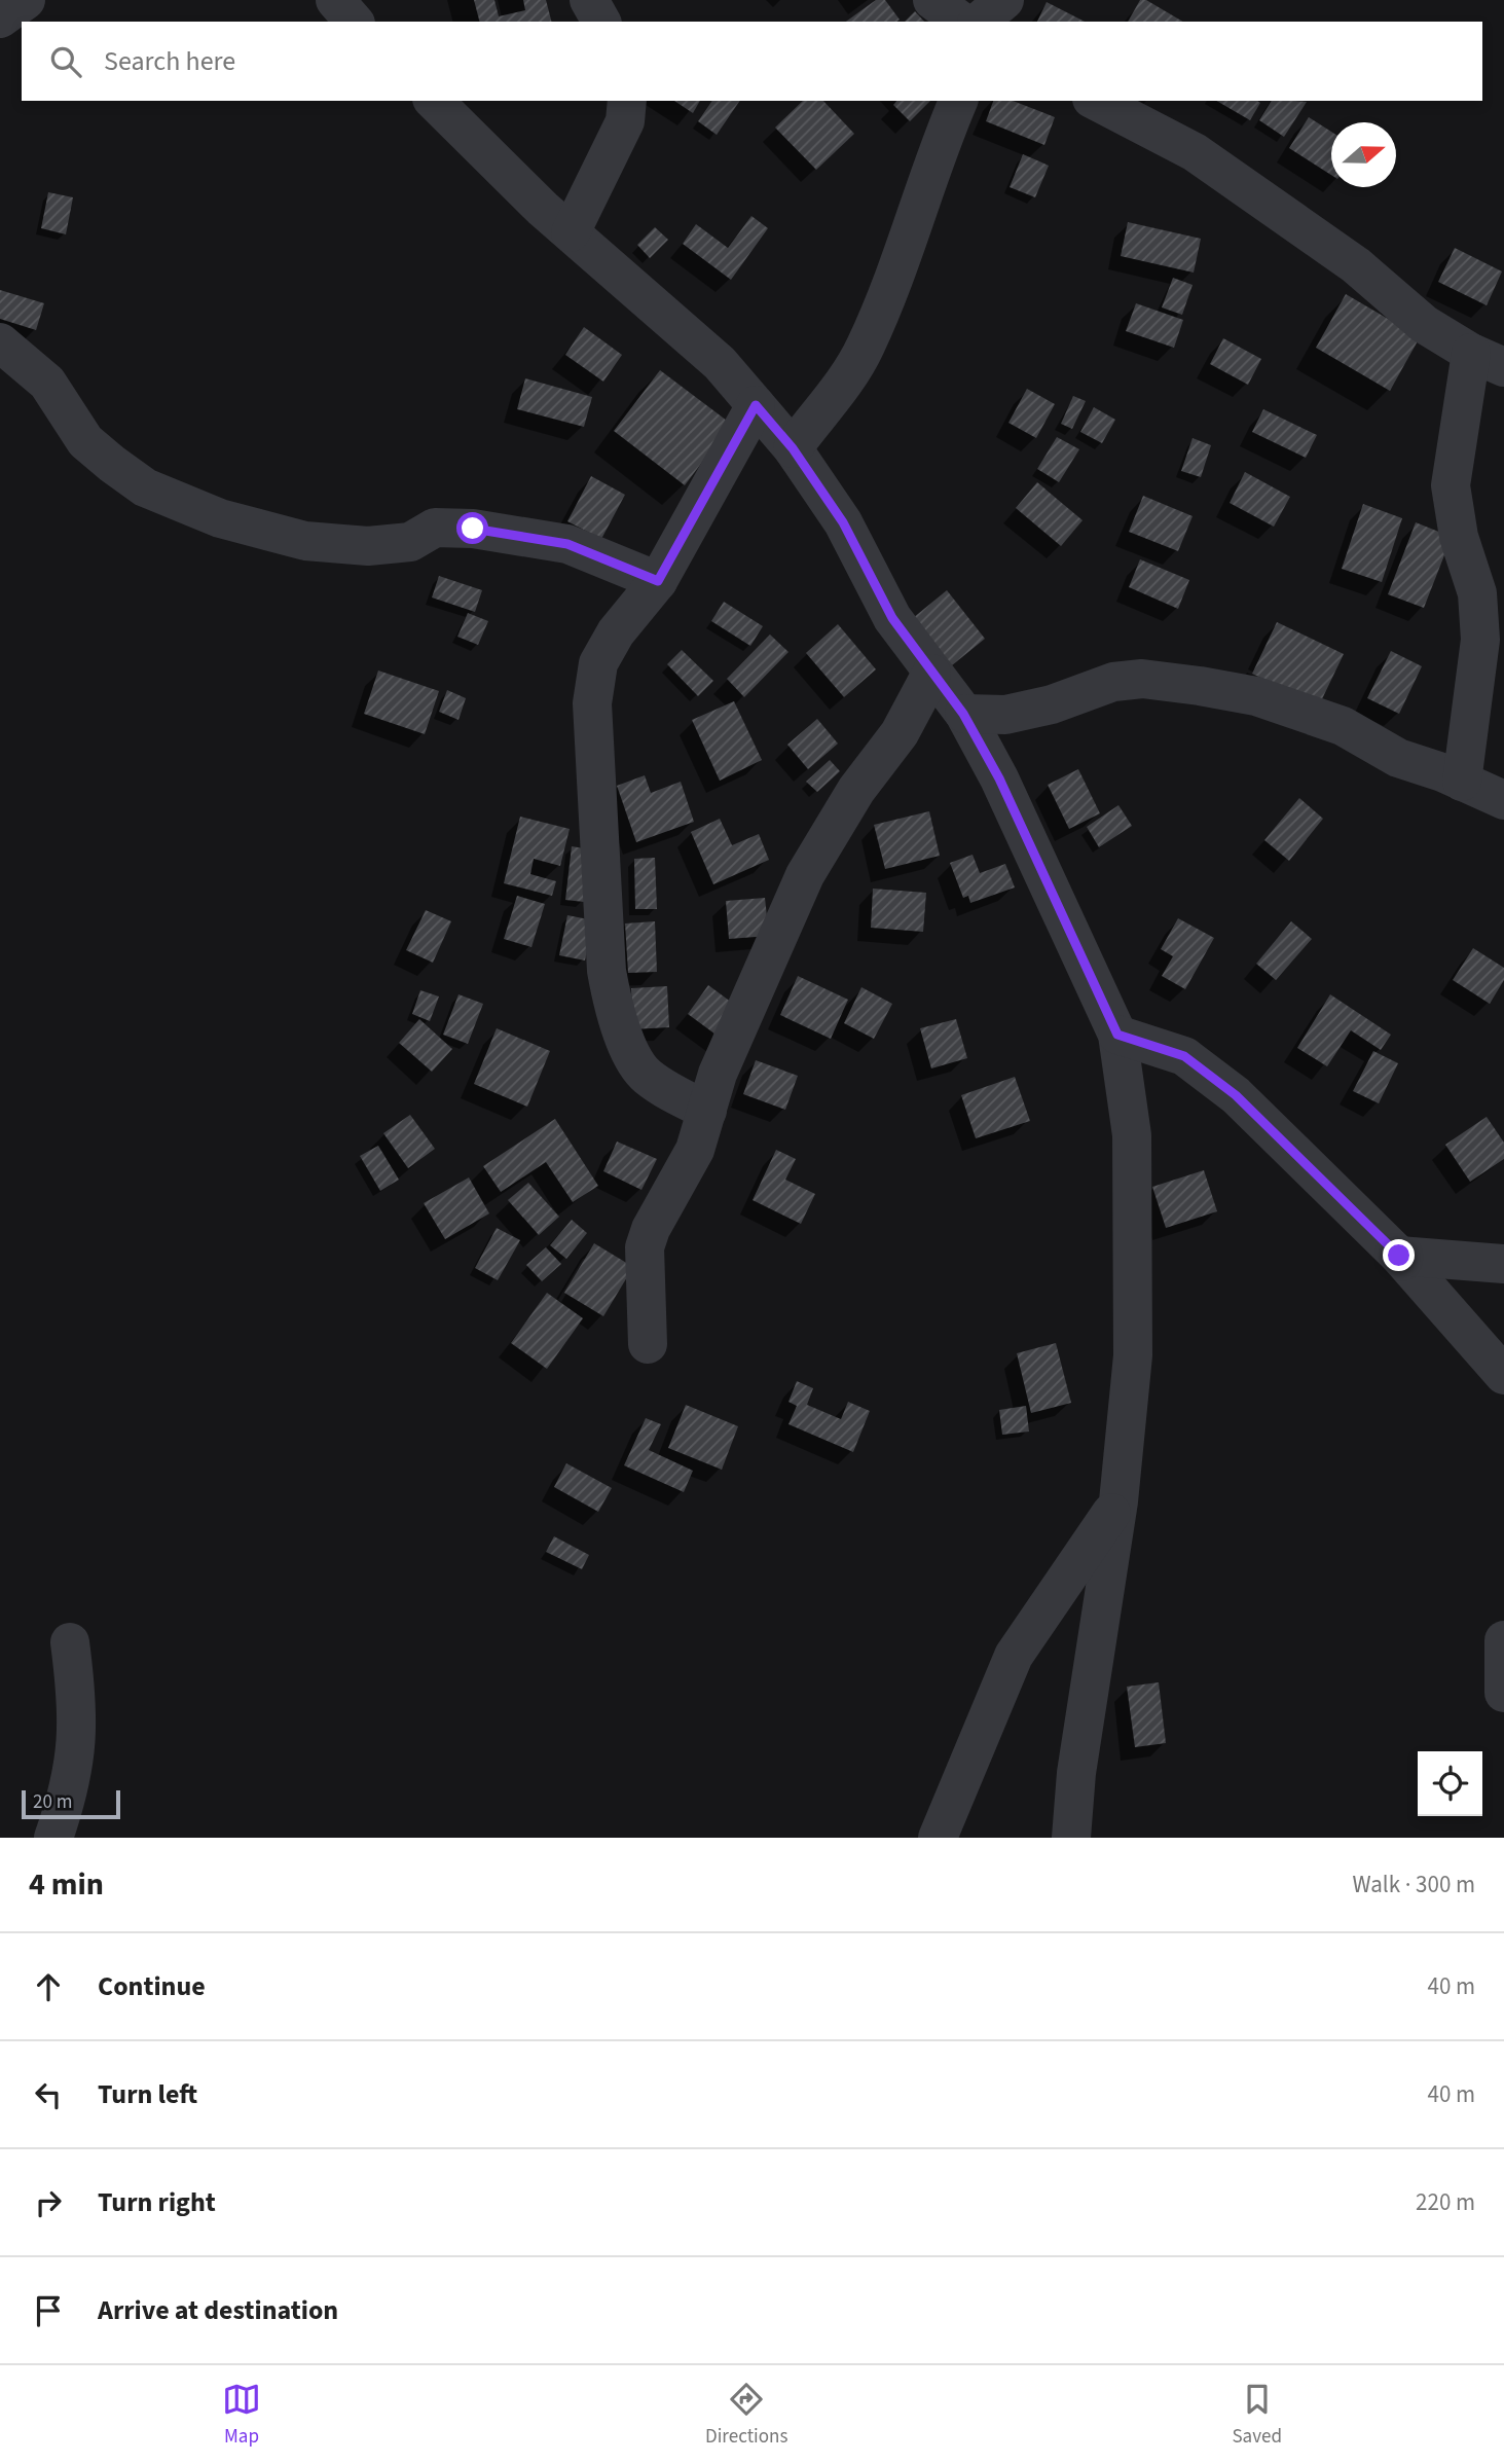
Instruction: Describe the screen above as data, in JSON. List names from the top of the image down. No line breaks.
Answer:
{"scale_bar":"20 m","north":"right","page":{"search":"Search here","scale":"20 m","heading":["4 min","Walk · 300 m"],"list":[["Continue","40 m"],["Turn left","40 m"],["Turn right","220 m"],"Arrive at destination"],"nav":["Map","Directions","Saved"]}}
